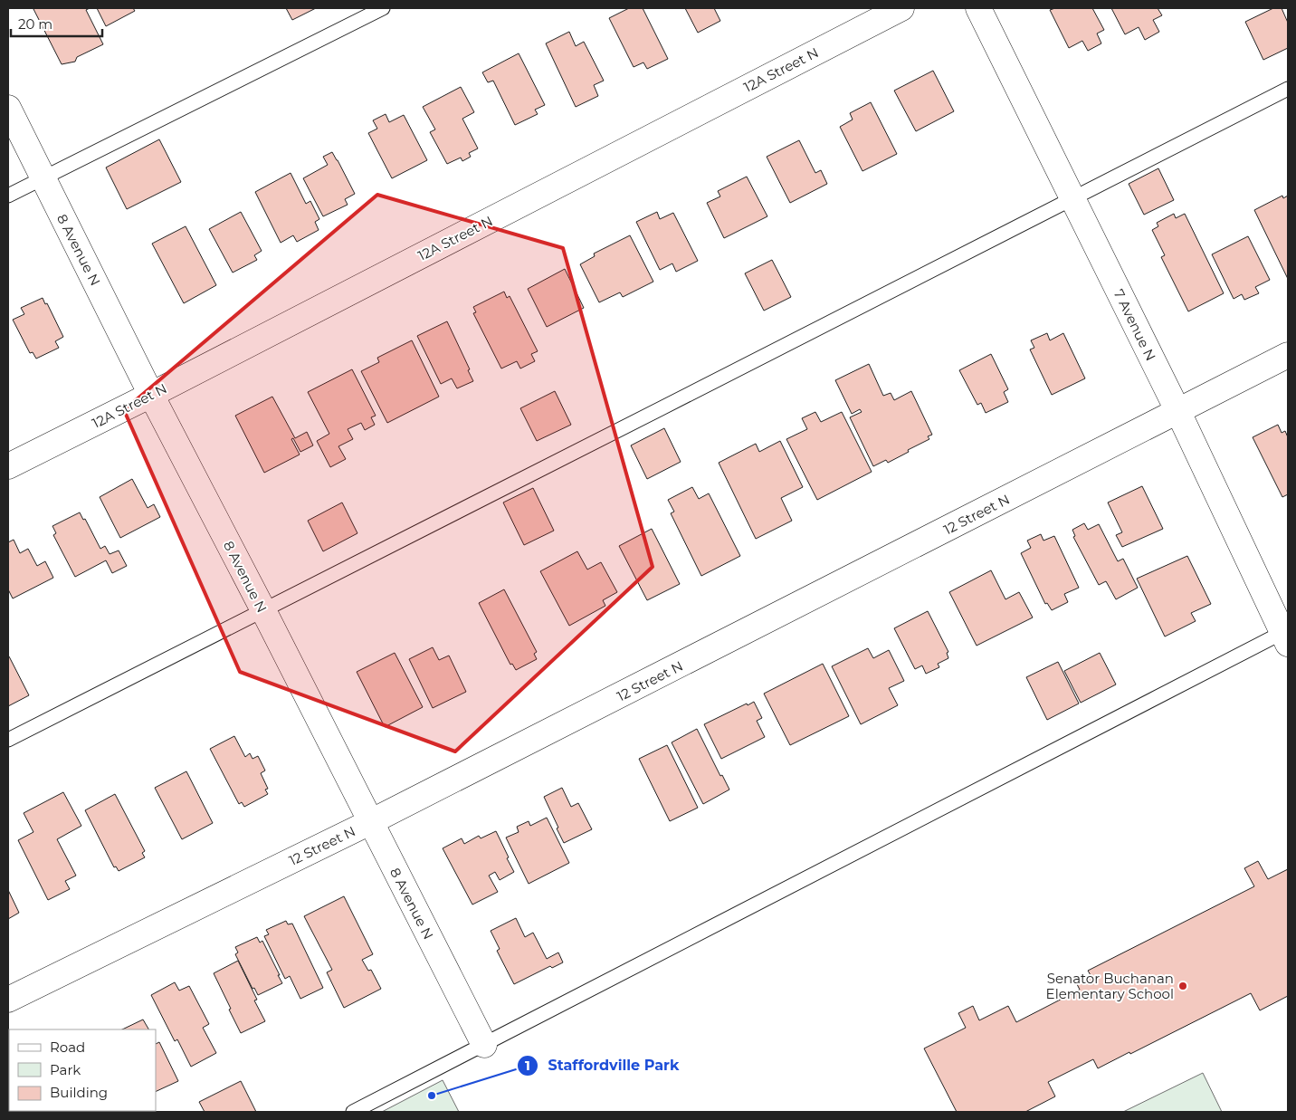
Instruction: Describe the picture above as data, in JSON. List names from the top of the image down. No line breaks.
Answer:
{"streets":{"street":["12A Street N","8 Avenue N","7 Avenue N","12 Street N"]},"crossings":[["12A Street N","8 Avenue N"],["8 Avenue N","12 Street N"],["7 Avenue N","12 Street N"]],"places":["Senator Buchanan Elementary School","Staffordville Park"],"legend":["Road","Park","Building"],"scale_bar":"20 m"}
